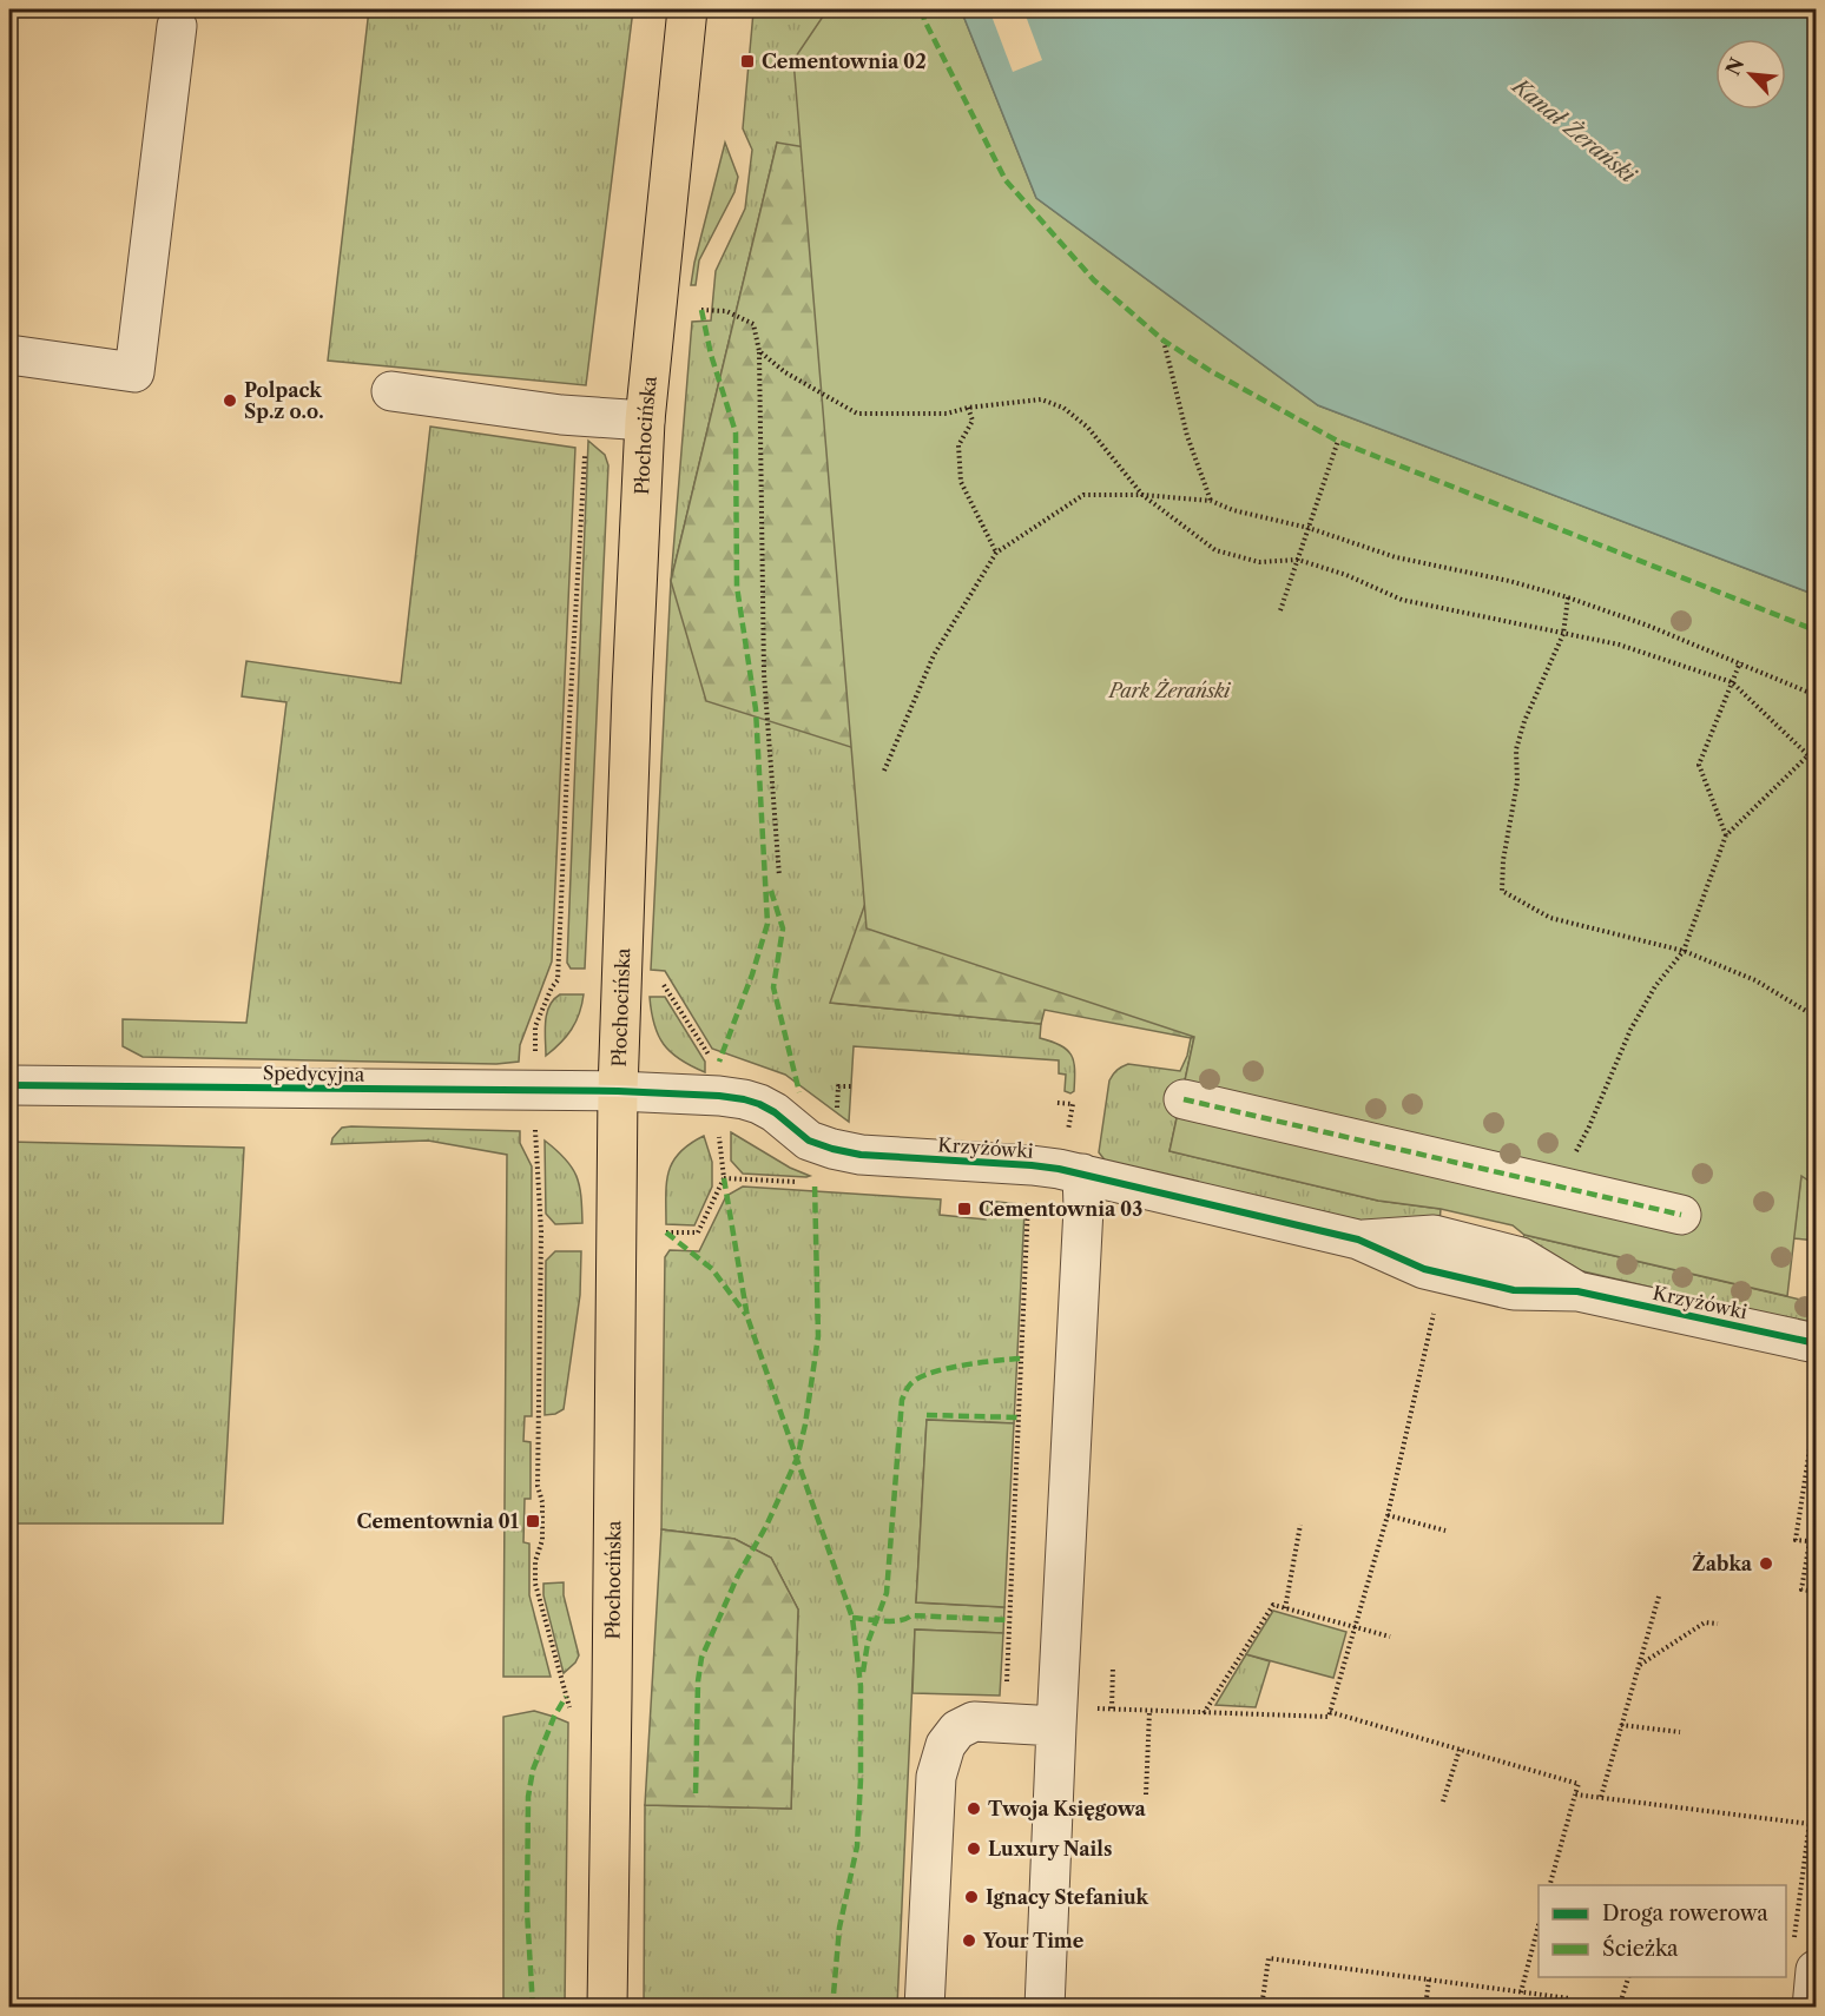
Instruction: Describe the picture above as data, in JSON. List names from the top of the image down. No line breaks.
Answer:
{"streets":{"main road":["Płochocińska"],"street":["Spedycyjna","Krzyżówki"]},"crossings":[["Płochocińska","Spedycyjna"],["Płochocińska","Krzyżówki"],["Spedycyjna","Krzyżówki"]],"water":["Kanał Żerański"],"parks":["Park Żerański"],"places":{"transit":["Cementownia 02","Cementownia 03","Cementownia 01"],"other":["Polpack Sp.z o.o.","Żabka","Twoja Księgowa","Luxury Nails","Ignacy Stefaniuk","Your Time"]},"legend":["Droga rowerowa","Ścieżka"],"north":"top left"}
